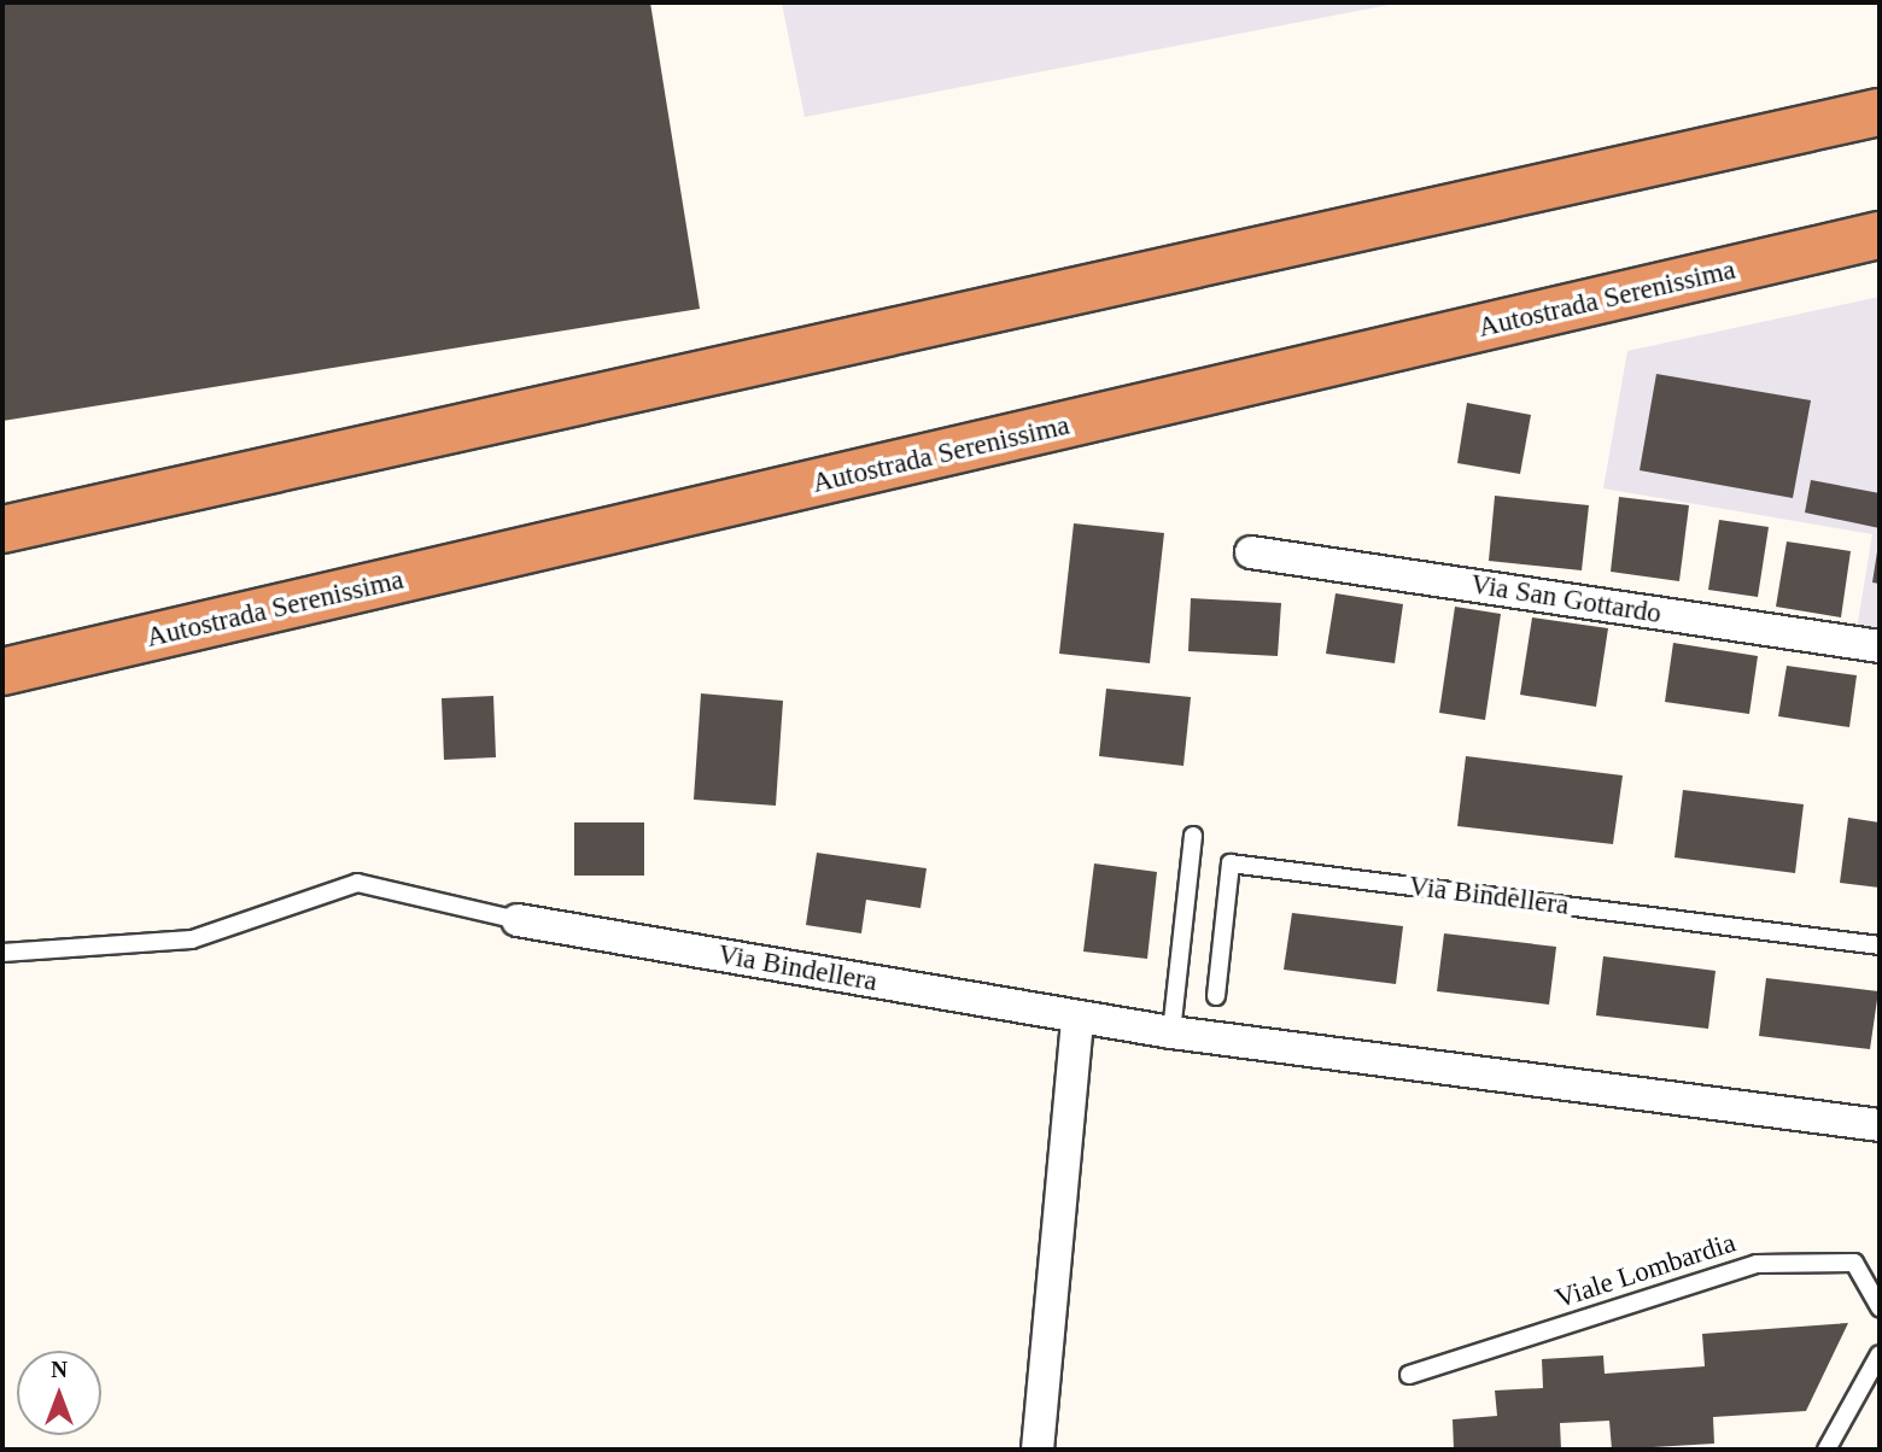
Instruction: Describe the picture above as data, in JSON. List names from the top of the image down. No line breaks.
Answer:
{"streets":{"highway":["Autostrada Serenissima"],"street":["Via San Gottardo","Via Bindellera"],"lane":["Viale Lombardia"]},"north":"top"}
